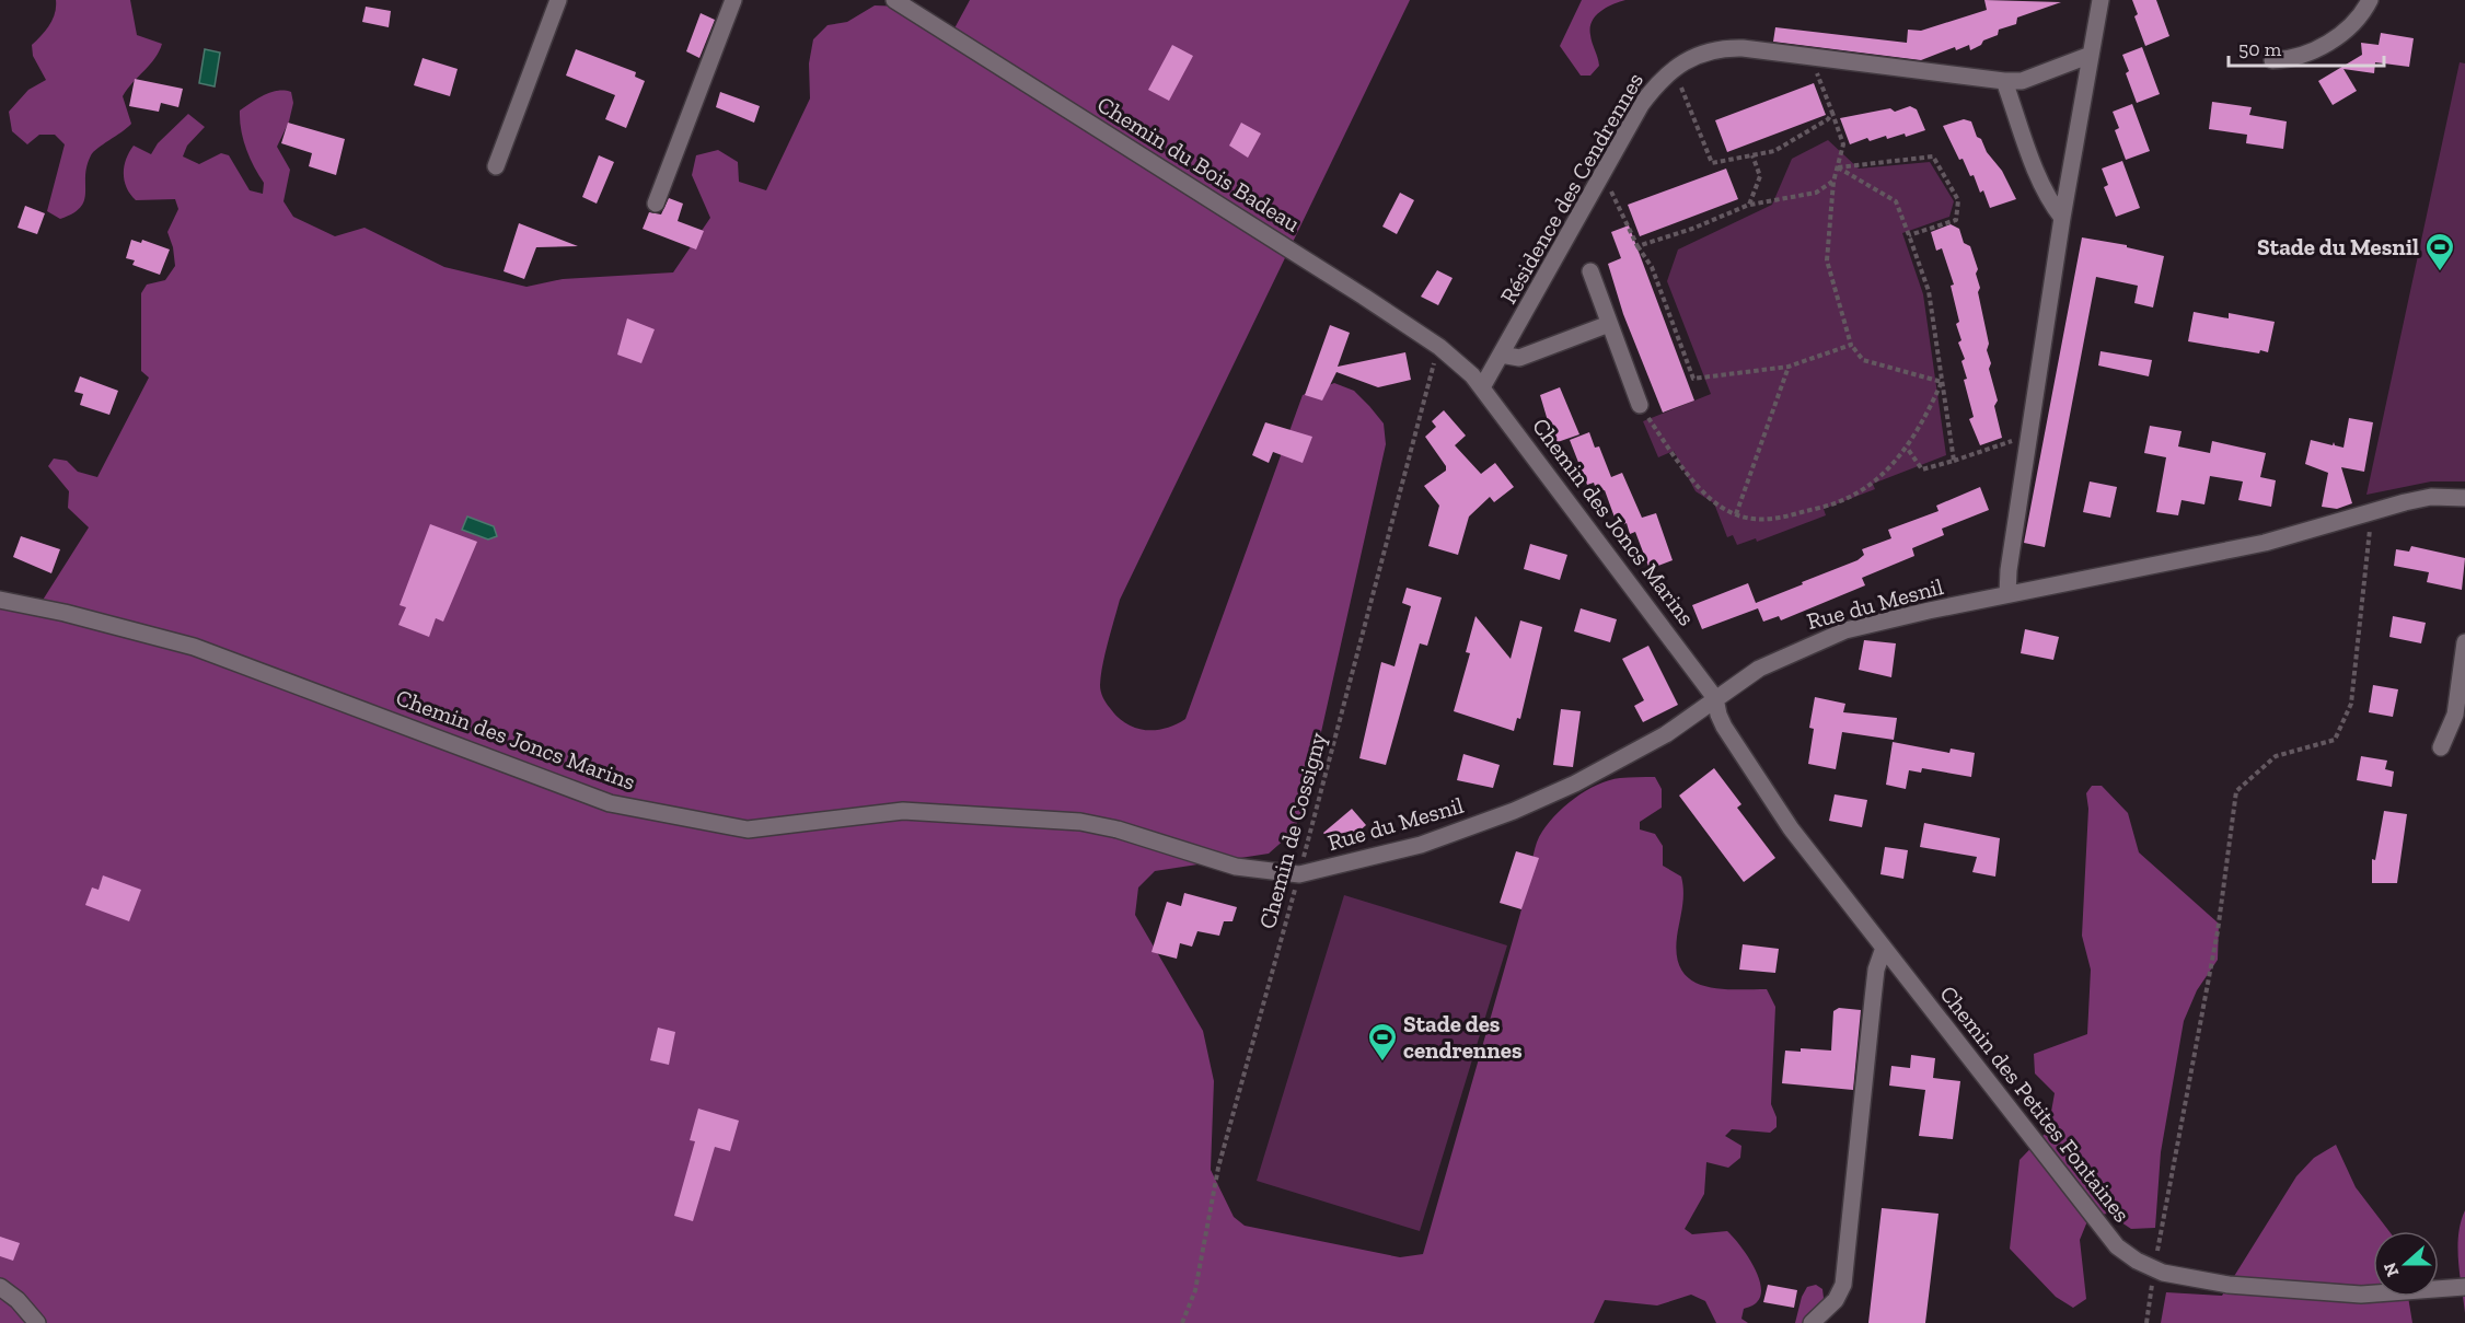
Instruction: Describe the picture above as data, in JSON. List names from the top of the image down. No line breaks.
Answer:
{"streets":{"street":["Chemin du Bois Badeau","Résidence des Cendrennes","Chemin des Joncs Marins","Rue du Mesnil","Chemin des Petites Fontaines"],"path":["Chemin de Cossigny"]},"crossings":[["Chemin du Bois Badeau","Résidence des Cendrennes"],["Chemin du Bois Badeau","Chemin des Joncs Marins"],["Chemin du Bois Badeau","Chemin de Cossigny"],["Résidence des Cendrennes","Chemin des Joncs Marins"],["Chemin des Joncs Marins","Rue du Mesnil"],["Chemin des Joncs Marins","Chemin de Cossigny"],["Chemin des Joncs Marins","Chemin des Petites Fontaines"],["Rue du Mesnil","Chemin de Cossigny"],["Rue du Mesnil","Chemin des Petites Fontaines"]],"places":{"sports":["Stade du Mesnil","Stade des cendrennes"]},"scale_bar":"50 m","north":"left"}
